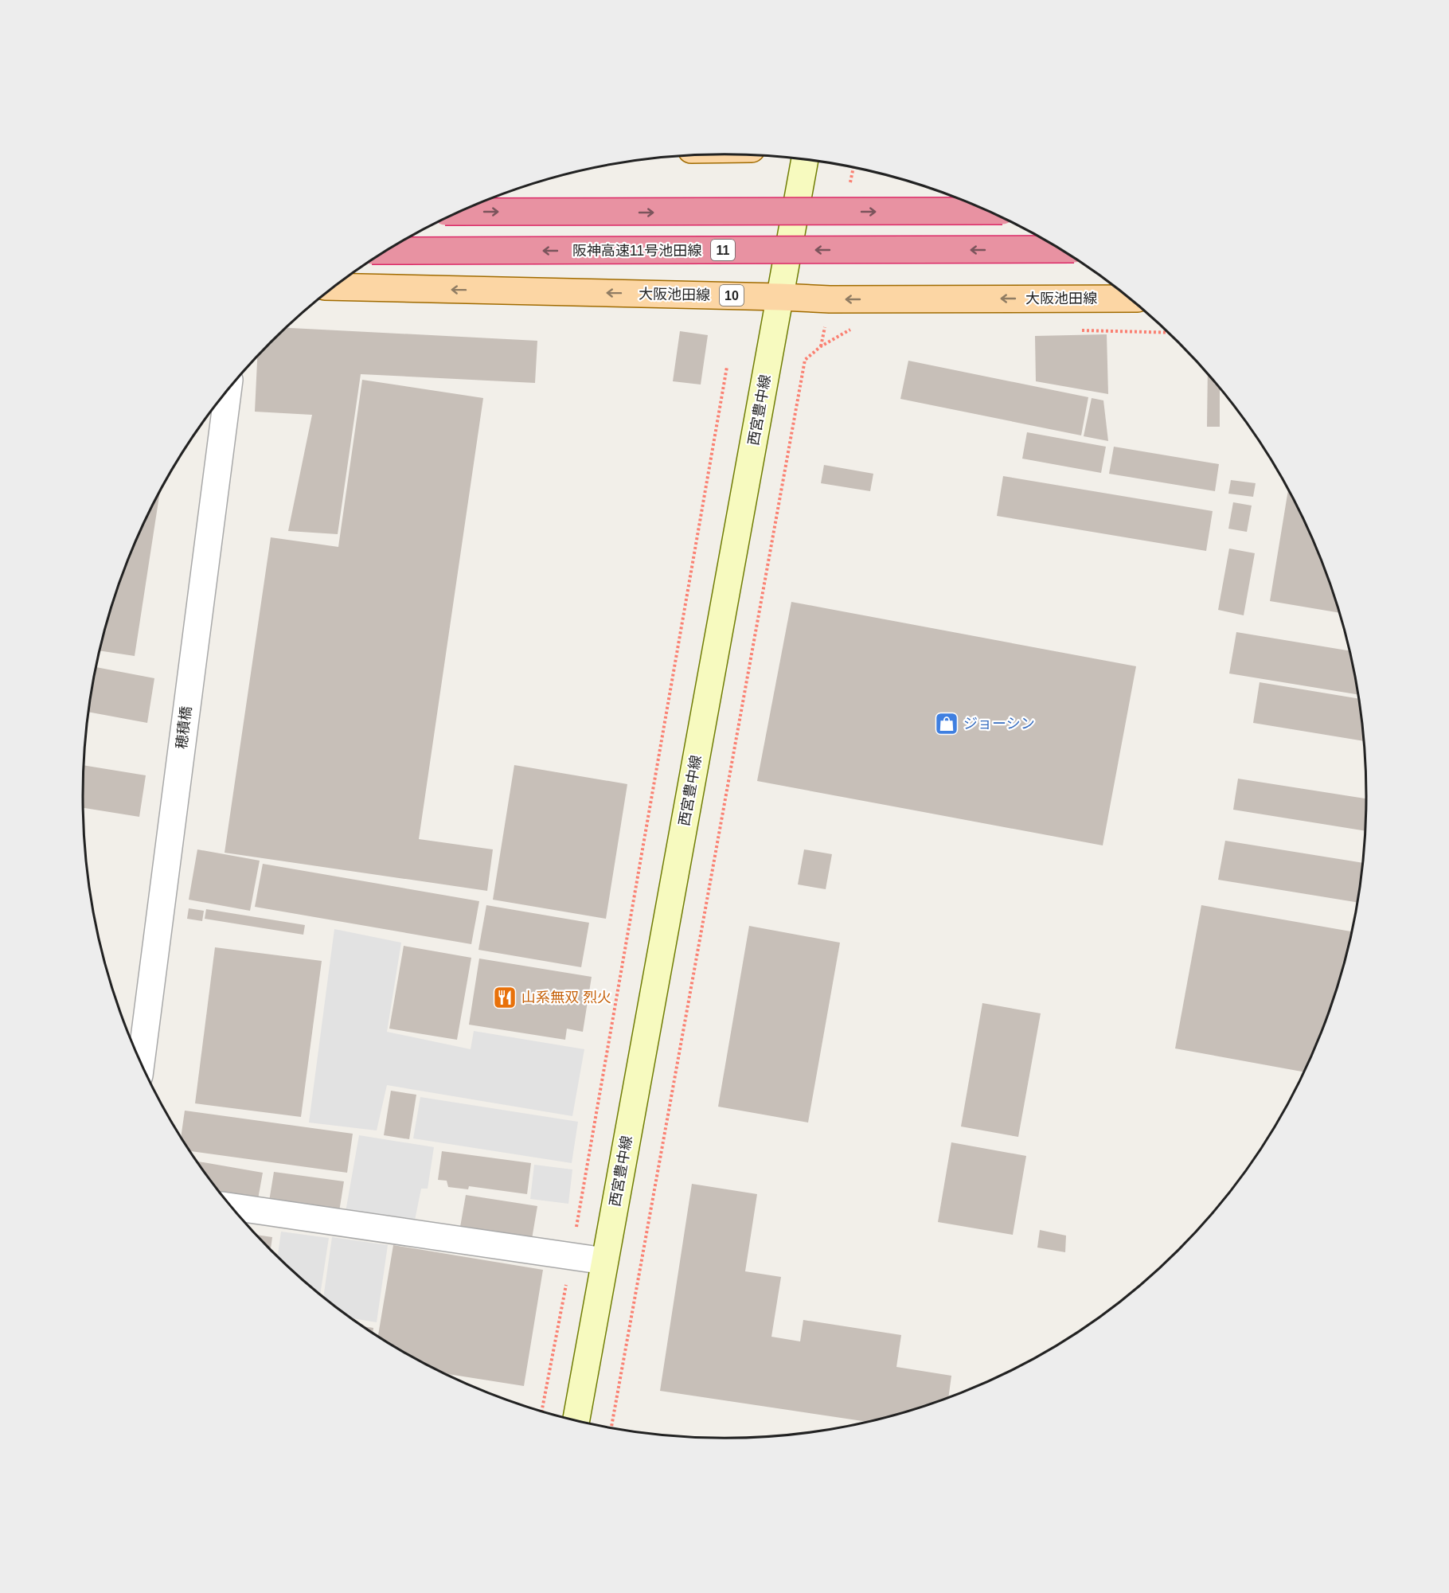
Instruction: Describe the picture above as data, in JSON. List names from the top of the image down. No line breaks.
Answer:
{"streets":{"highway":["11","阪神高速11号池田線"],"main road":["大阪池田線","10","西宮豊中線"],"street":["穂積橋"]},"crossings":[["大阪池田線","西宮豊中線"]],"one_way":["大阪池田線"],"places":{"shop":["ジョーシン"],"restaurant":["山系無双 烈火"]}}
